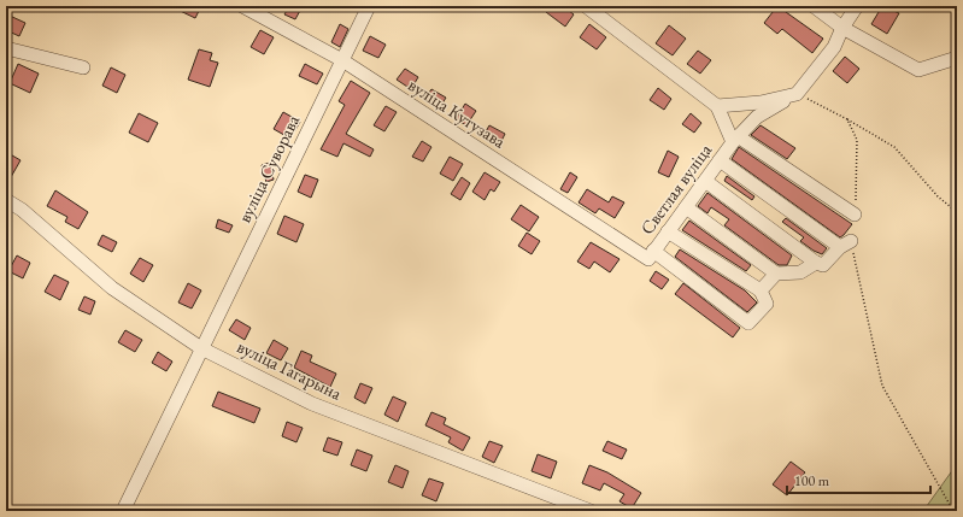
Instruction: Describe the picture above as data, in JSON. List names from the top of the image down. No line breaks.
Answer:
{"streets":{"street":["вуліца Кутузава","вуліца Суворава","Светлая вуліца","вуліца Гагарына"]},"crossings":[["вуліца Кутузава","вуліца Суворава"],["вуліца Кутузава","Светлая вуліца"],["вуліца Суворава","вуліца Гагарына"]],"scale_bar":"100 m"}
